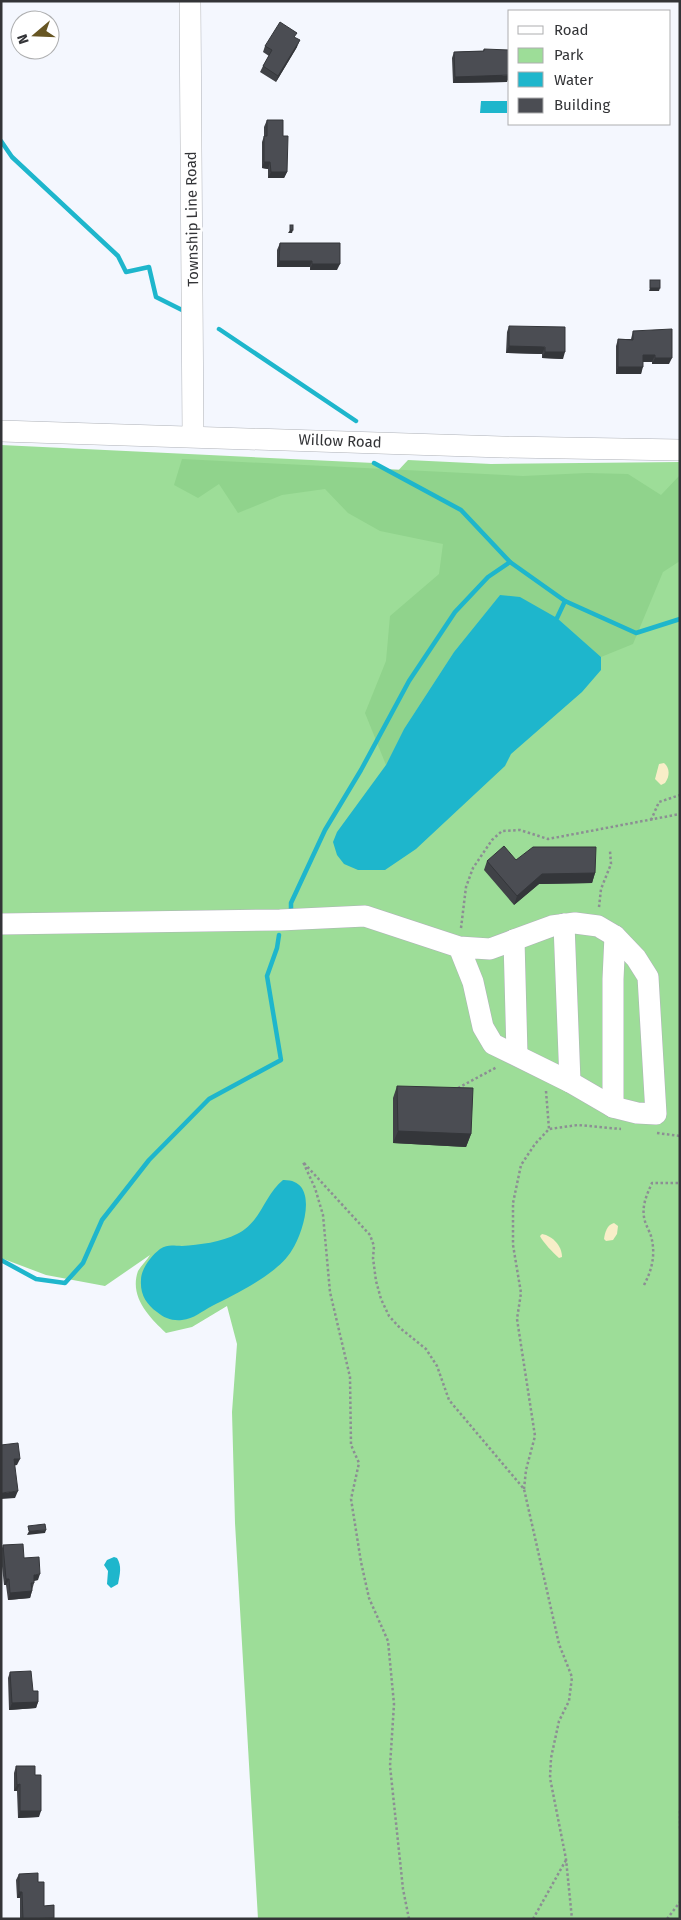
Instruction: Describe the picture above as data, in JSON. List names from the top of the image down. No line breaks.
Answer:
{"streets":{"street":["Township Line Road","Willow Road"]},"crossings":[["Township Line Road","Willow Road"]],"legend":["Road","Park","Water","Building"],"north":"left"}
